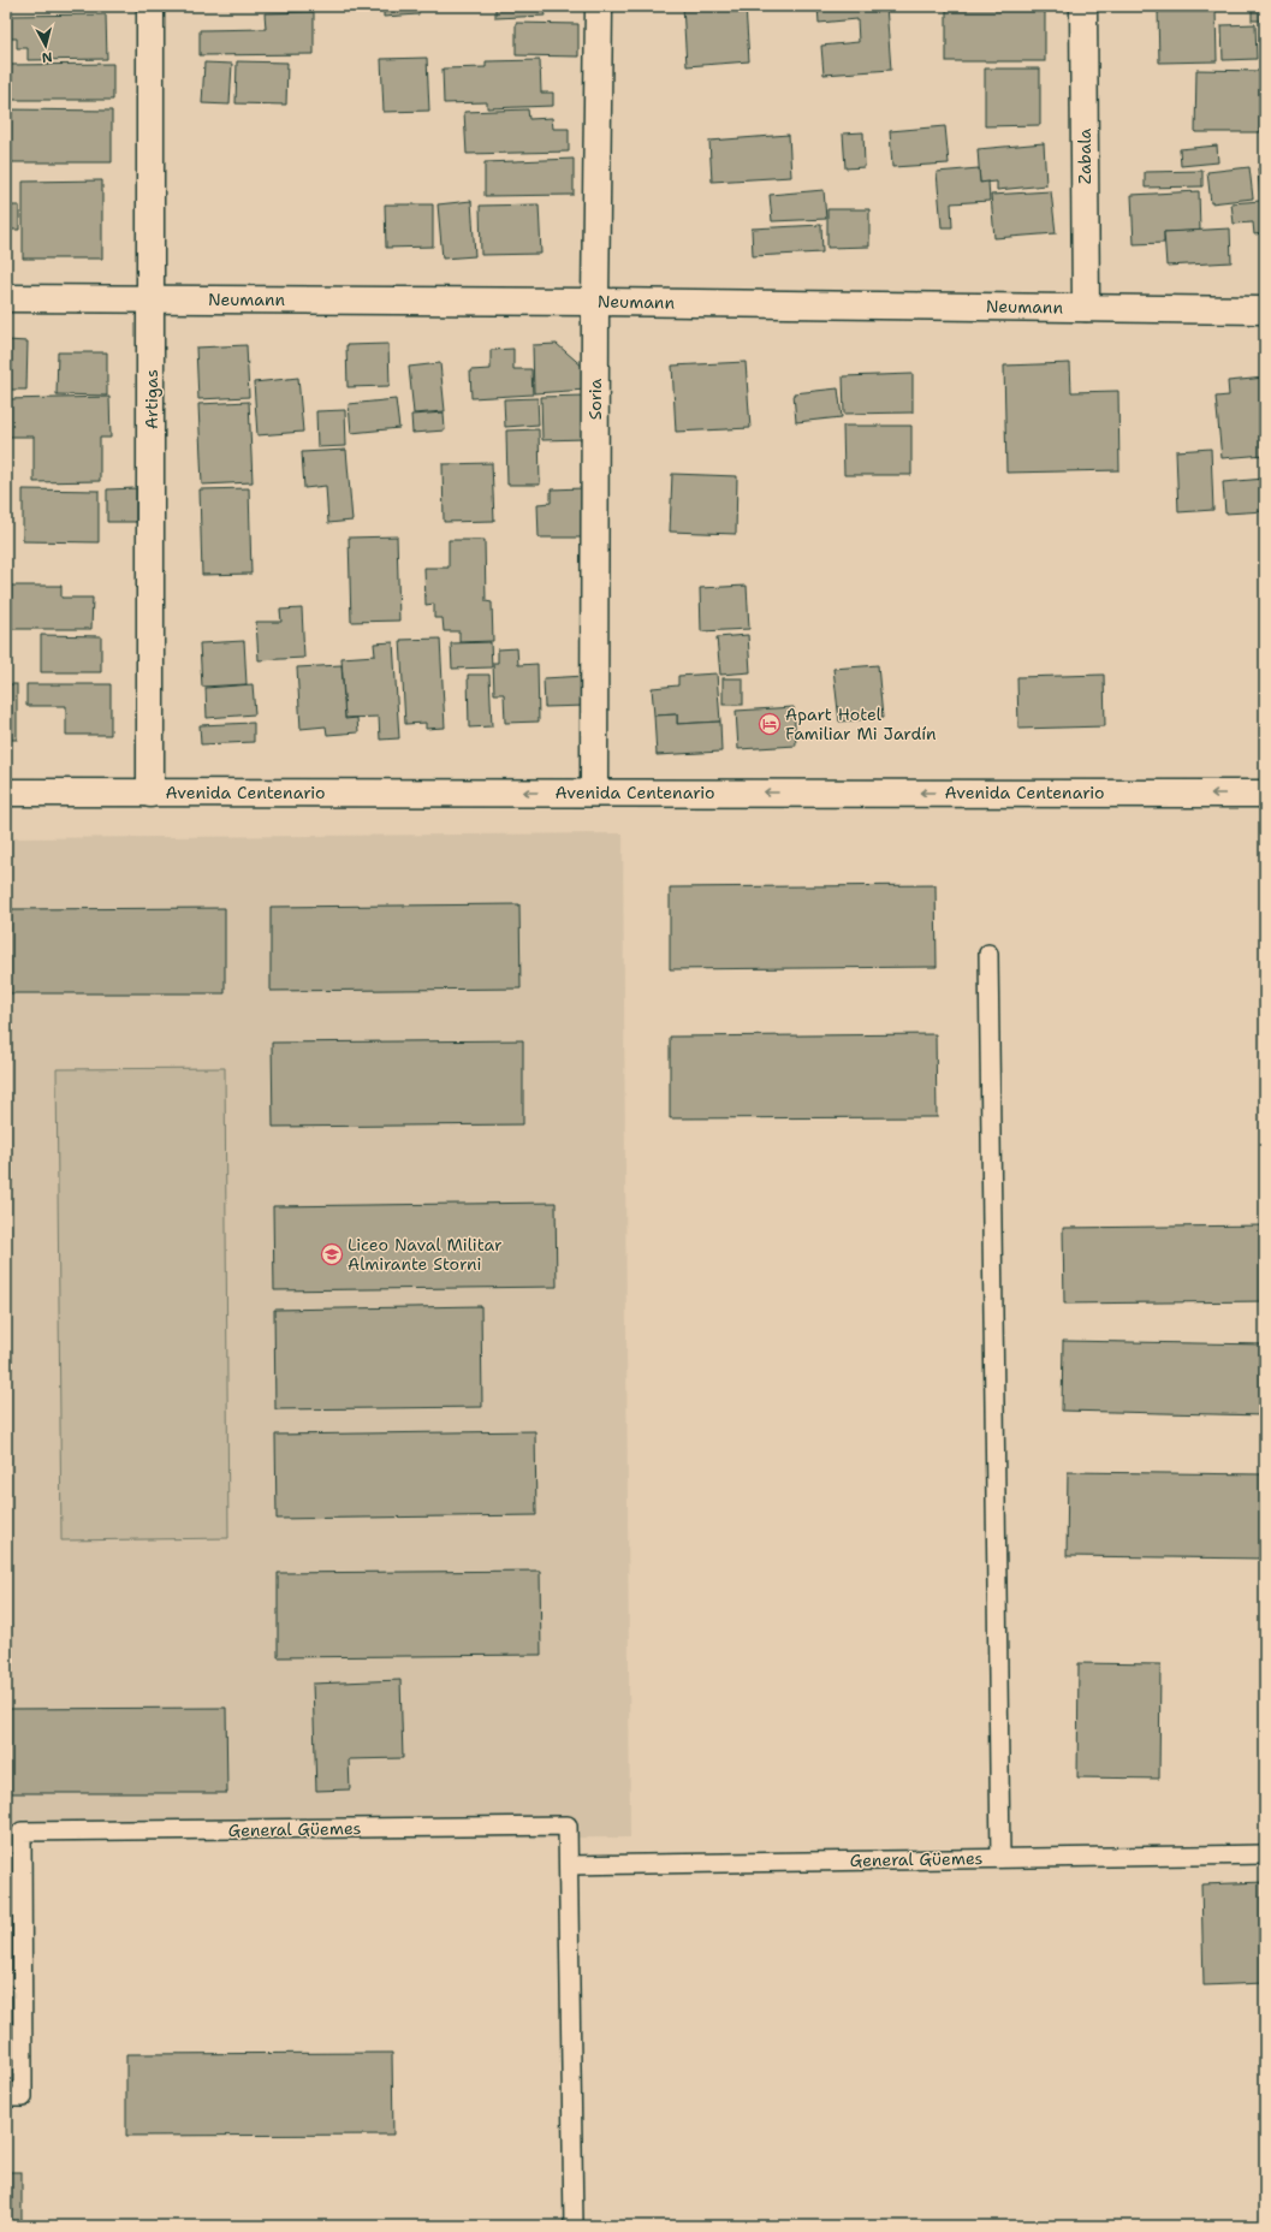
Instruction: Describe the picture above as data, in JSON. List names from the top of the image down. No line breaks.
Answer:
{"streets":{"street":["Zabala","Neumann","Artigas","Soria","Avenida Centenario"],"lane":["General Güemes"]},"crossings":[["Zabala","Neumann"],["Neumann","Artigas"],["Neumann","Soria"],["Artigas","Avenida Centenario"],["Soria","Avenida Centenario"]],"one_way":["Avenida Centenario"],"places":{"hotel":["Apart Hotel Familiar Mi Jardín"],"school or university":["Liceo Naval Militar Almirante Storni"]},"north":"bottom"}
